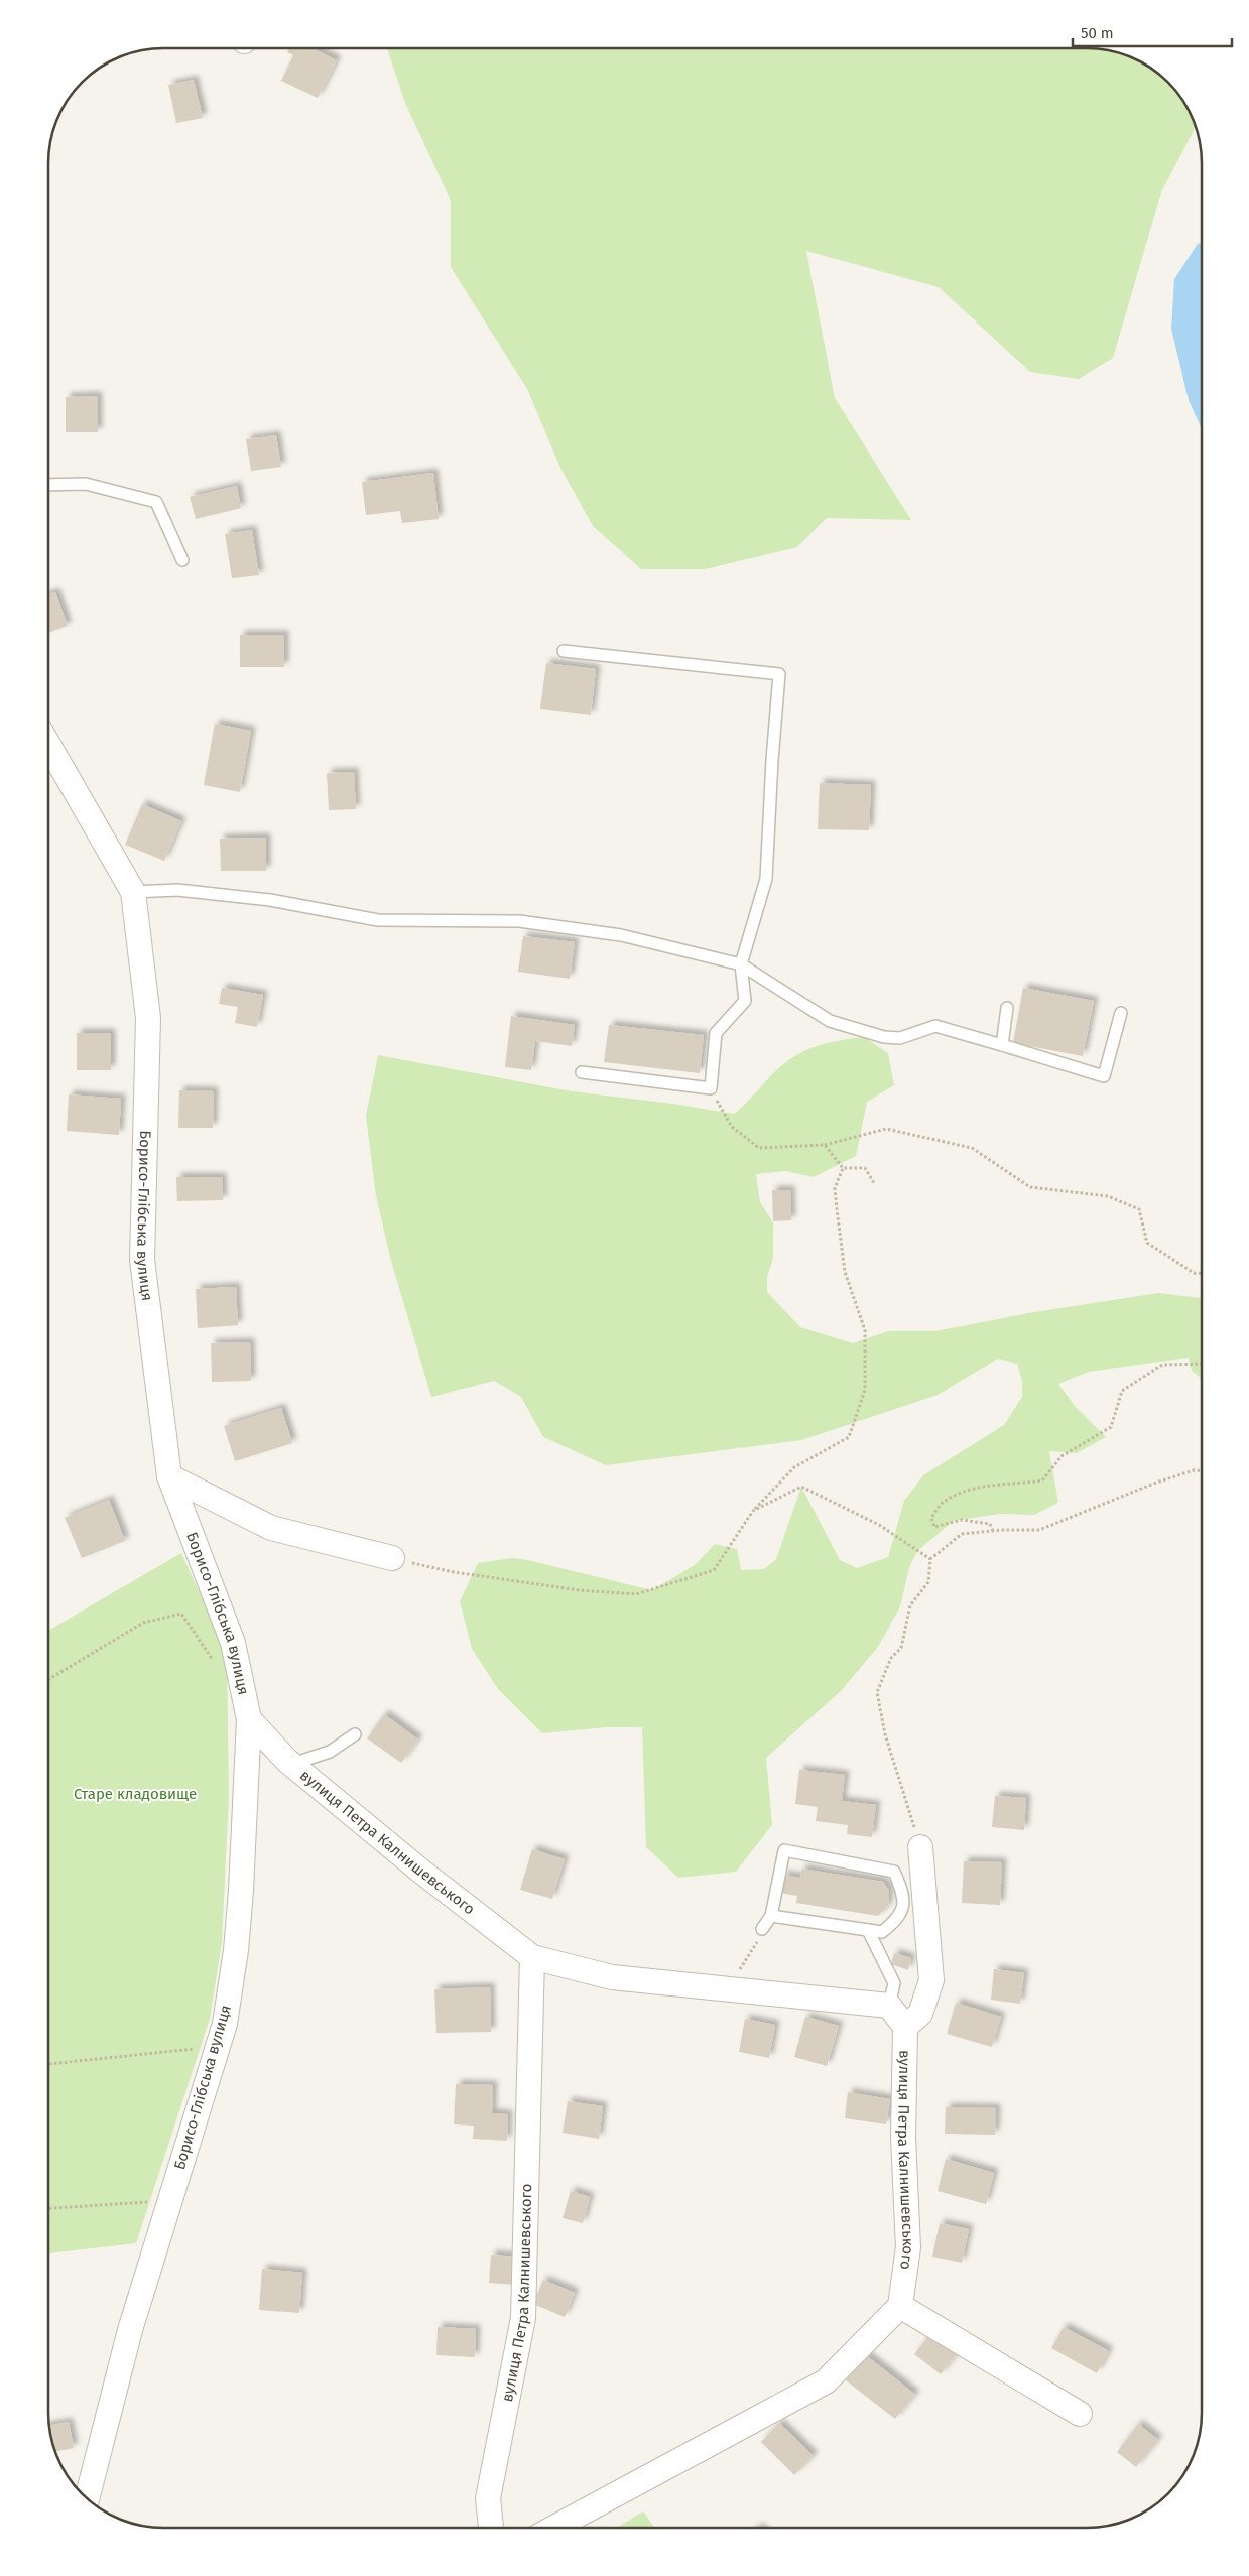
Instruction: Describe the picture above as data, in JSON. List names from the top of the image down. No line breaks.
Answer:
{"streets":{"street":["Борисо-Глібська вулиця","вулиця Петра Калнишевського"]},"crossings":[["Борисо-Глібська вулиця","вулиця Петра Калнишевського"]],"parks":["Старе кладовище"],"scale_bar":"50 m"}
